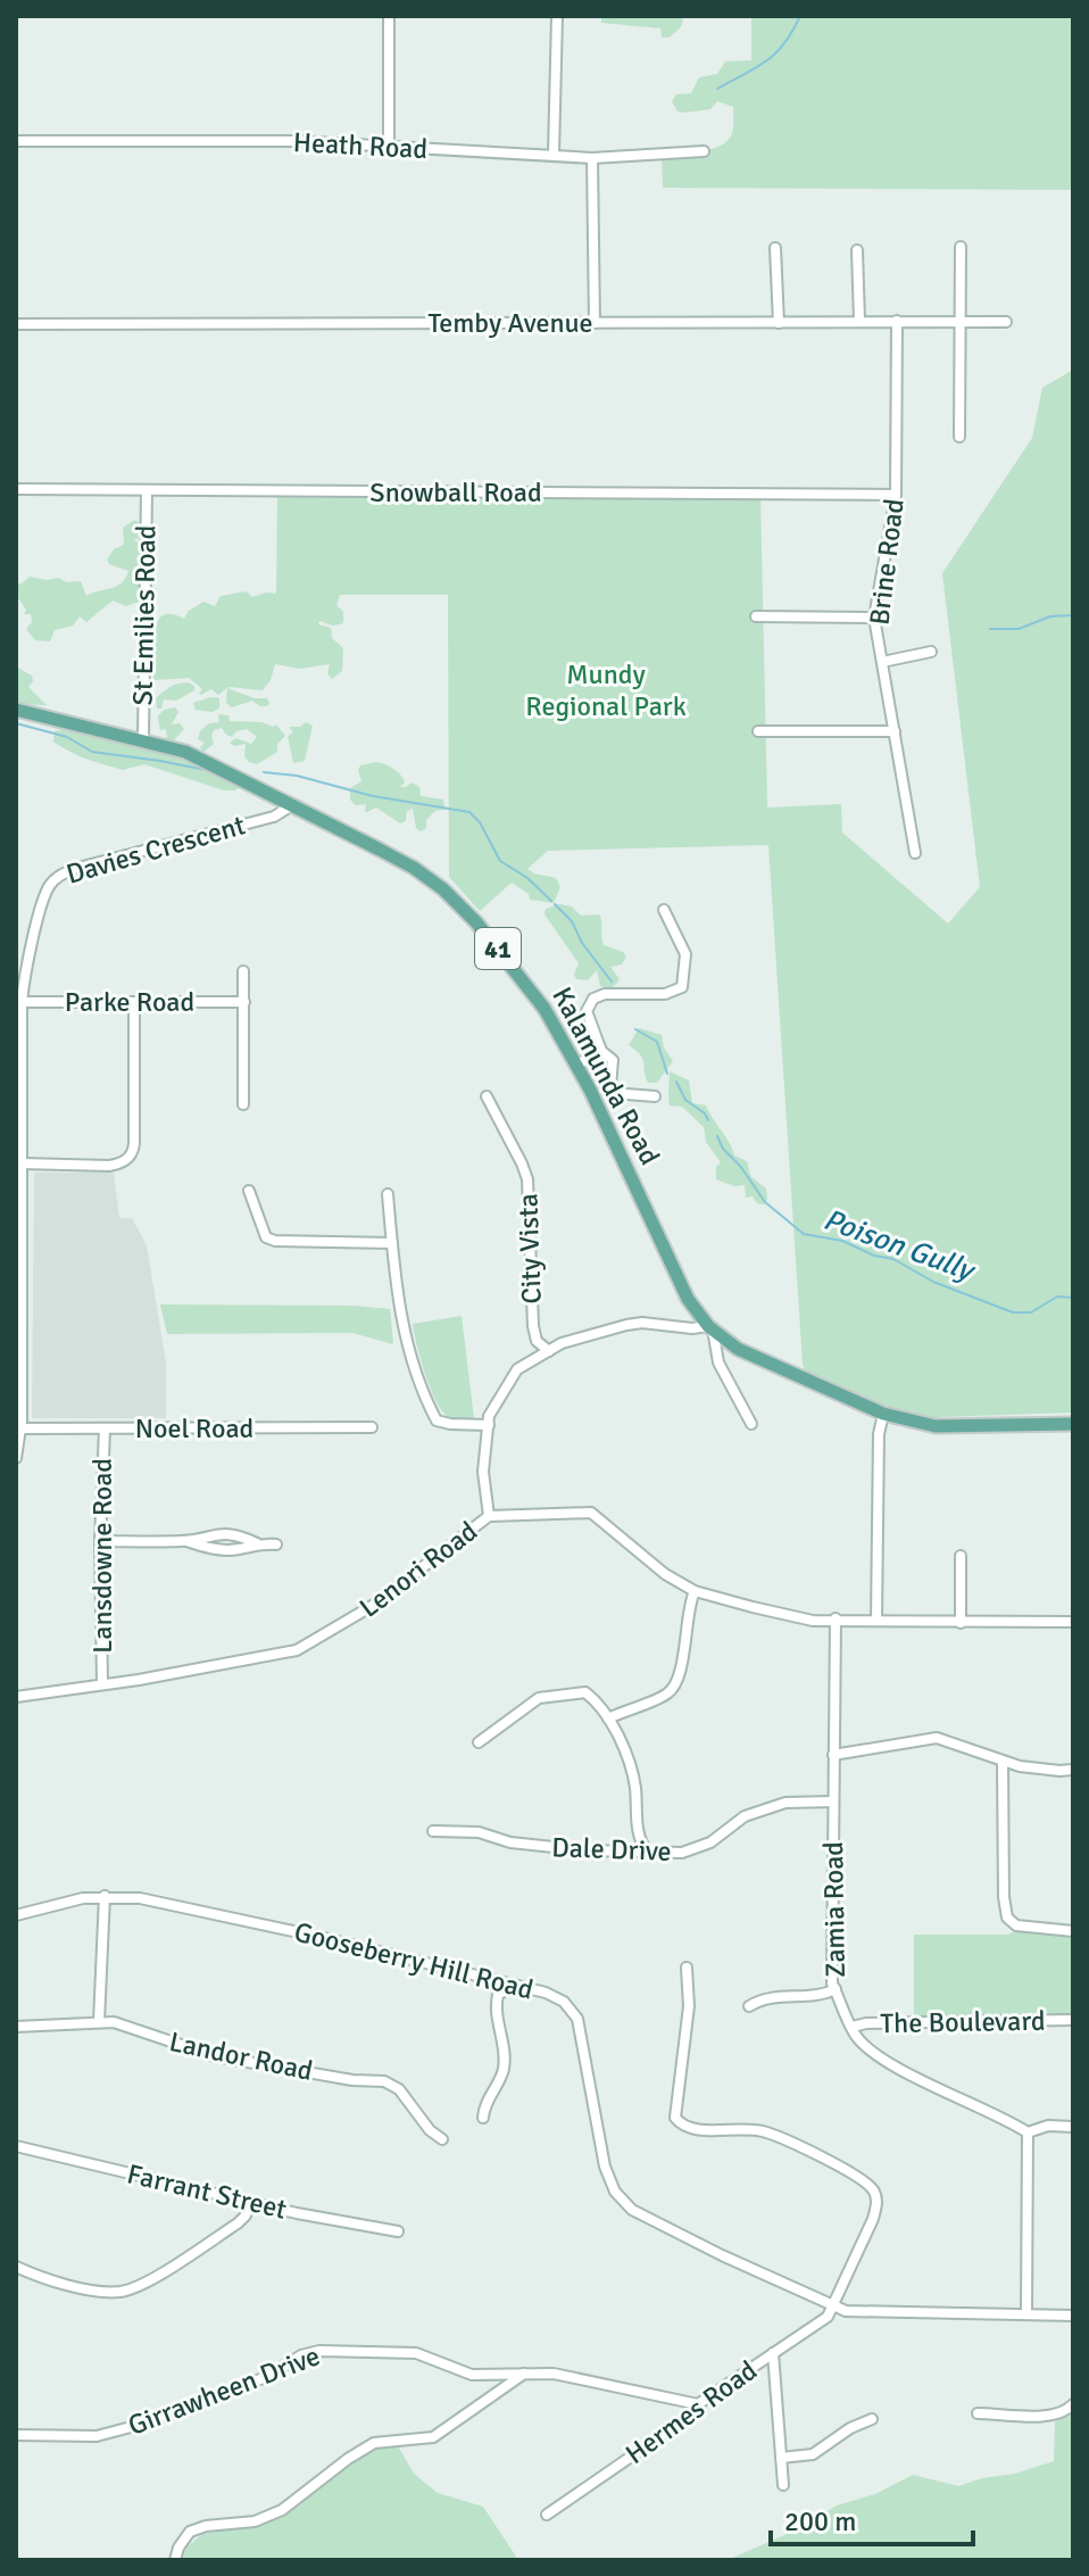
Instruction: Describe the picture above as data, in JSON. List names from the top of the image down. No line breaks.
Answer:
{"streets":{"main road":["41","Kalamunda Road"],"street":["Heath Road","Temby Avenue","Snowball Road","Brine Road","St Emilies Road","Davies Crescent","Parke Road","City Vista","Noel Road","Lansdowne Road","Lenori Road","Dale Drive","Zamia Road","Gooseberry Hill Road","The Boulevard","Landor Road","Farrant Street","Girrawheen Drive","Hermes Road"]},"crossings":[["Temby Avenue","Brine Road"],["Snowball Road","Brine Road"],["Snowball Road","St Emilies Road"],["St Emilies Road","Kalamunda Road"],["Davies Crescent","Parke Road"],["Davies Crescent","Kalamunda Road"],["Davies Crescent","Noel Road"],["Noel Road","Lansdowne Road"],["Lansdowne Road","Lenori Road"],["Lenori Road","Zamia Road"],["Dale Drive","Zamia Road"],["Zamia Road","The Boulevard"],["Gooseberry Hill Road","Hermes Road"],["Girrawheen Drive","Hermes Road"]],"water":["Poison Gully"],"parks":["Mundy Regional Park"],"scale_bar":"200 m"}
